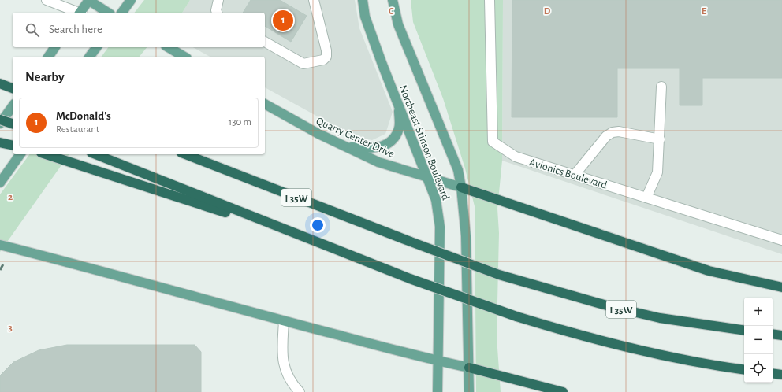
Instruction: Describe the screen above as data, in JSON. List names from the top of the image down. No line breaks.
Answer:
{"streets":{"highway":["I 35W"],"main road":["Quarry Center Drive","Northeast Stinson Boulevard"],"street":["Avionics Boulevard"]},"crossings":[["Quarry Center Drive","Northeast Stinson Boulevard"]],"page":{"pins":"1","search":"Search here","heading":"Nearby","list":[{"mark":"1","name":"McDonald's","note":"Restaurant","value":"130 m"}],"map_buttons":["+","−"]},"grid":{"columns":["C","D","E"],"rows":["2","3"]}}
